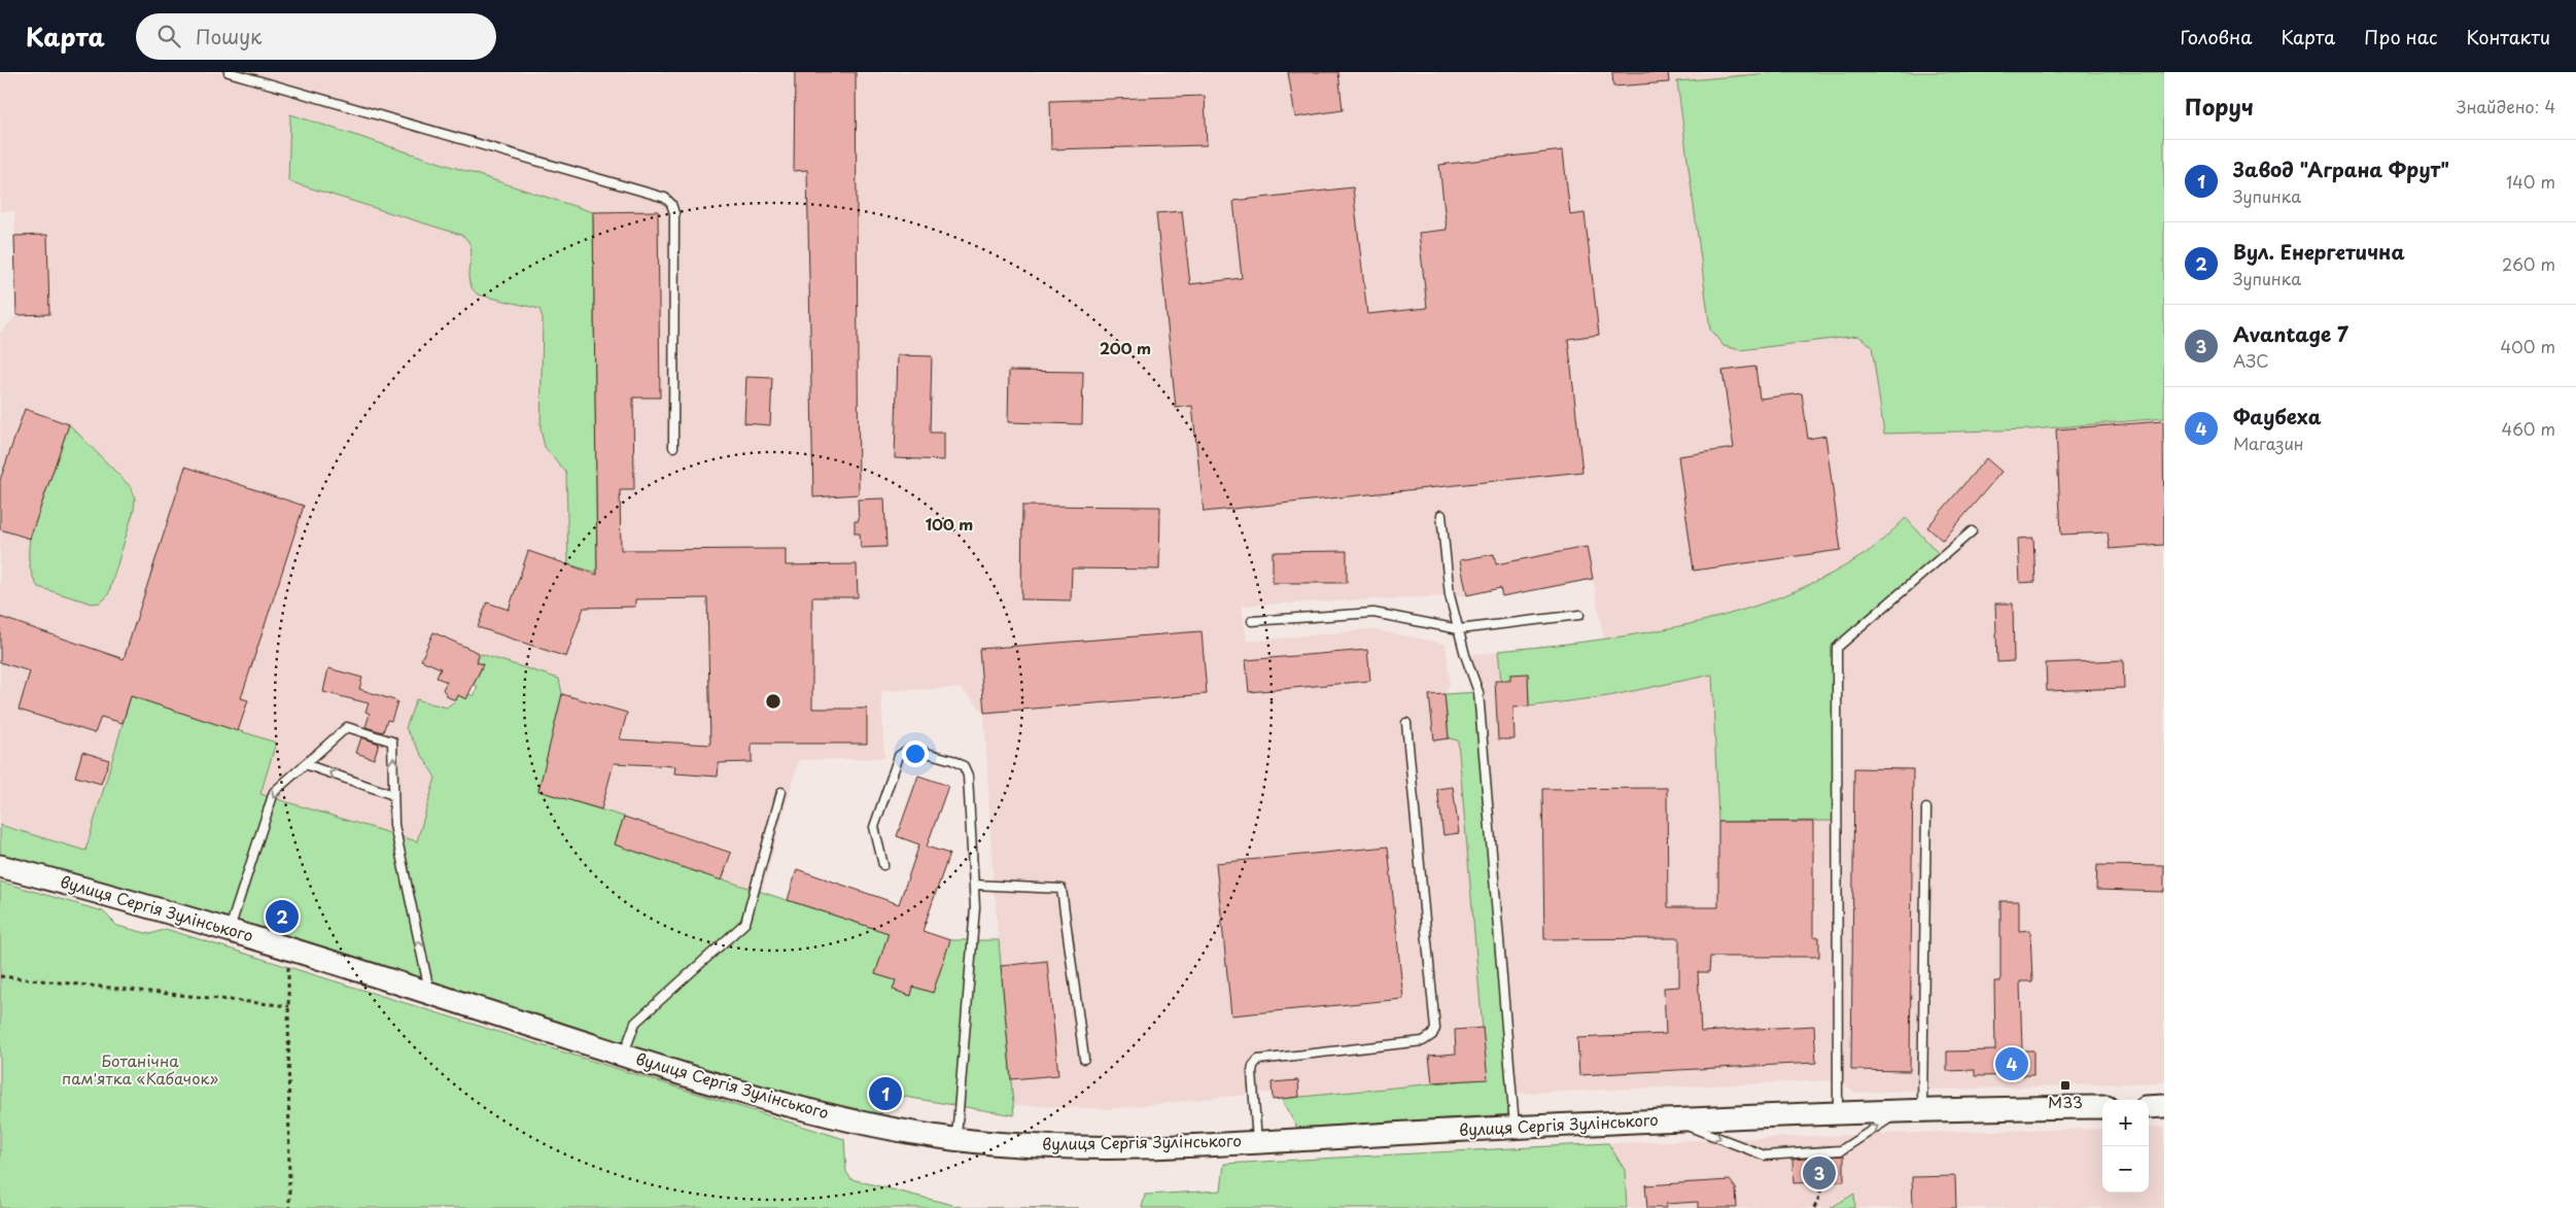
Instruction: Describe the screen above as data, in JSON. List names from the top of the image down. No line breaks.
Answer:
{"streets":{"street":["вулиця Сергія Зулінського"]},"parks":["Ботанічна пам'ятка «Кабачок»"],"places":{"transit":["М33"]},"page":{"header":"Карта","search":"Пошук","nav":["Головна","Карта","Про нас","Контакти"],"heading":["Поруч","Знайдено: 4"],"list":[{"mark":"1","name":"Завод \"Аграна Фрут\"","note":"Зупинка","value":"140 m"},{"mark":"2","name":"Вул. Енергетична","note":"Зупинка","value":"260 m"},{"mark":"3","name":"Avantage 7","note":"АЗС","value":"400 m"},{"mark":"4","name":"Фаубеха","note":"Магазин","value":"460 m"}],"pins":["2","4","1","3"],"map_buttons":["+","−"]},"rings":["200 m","100 m"]}
